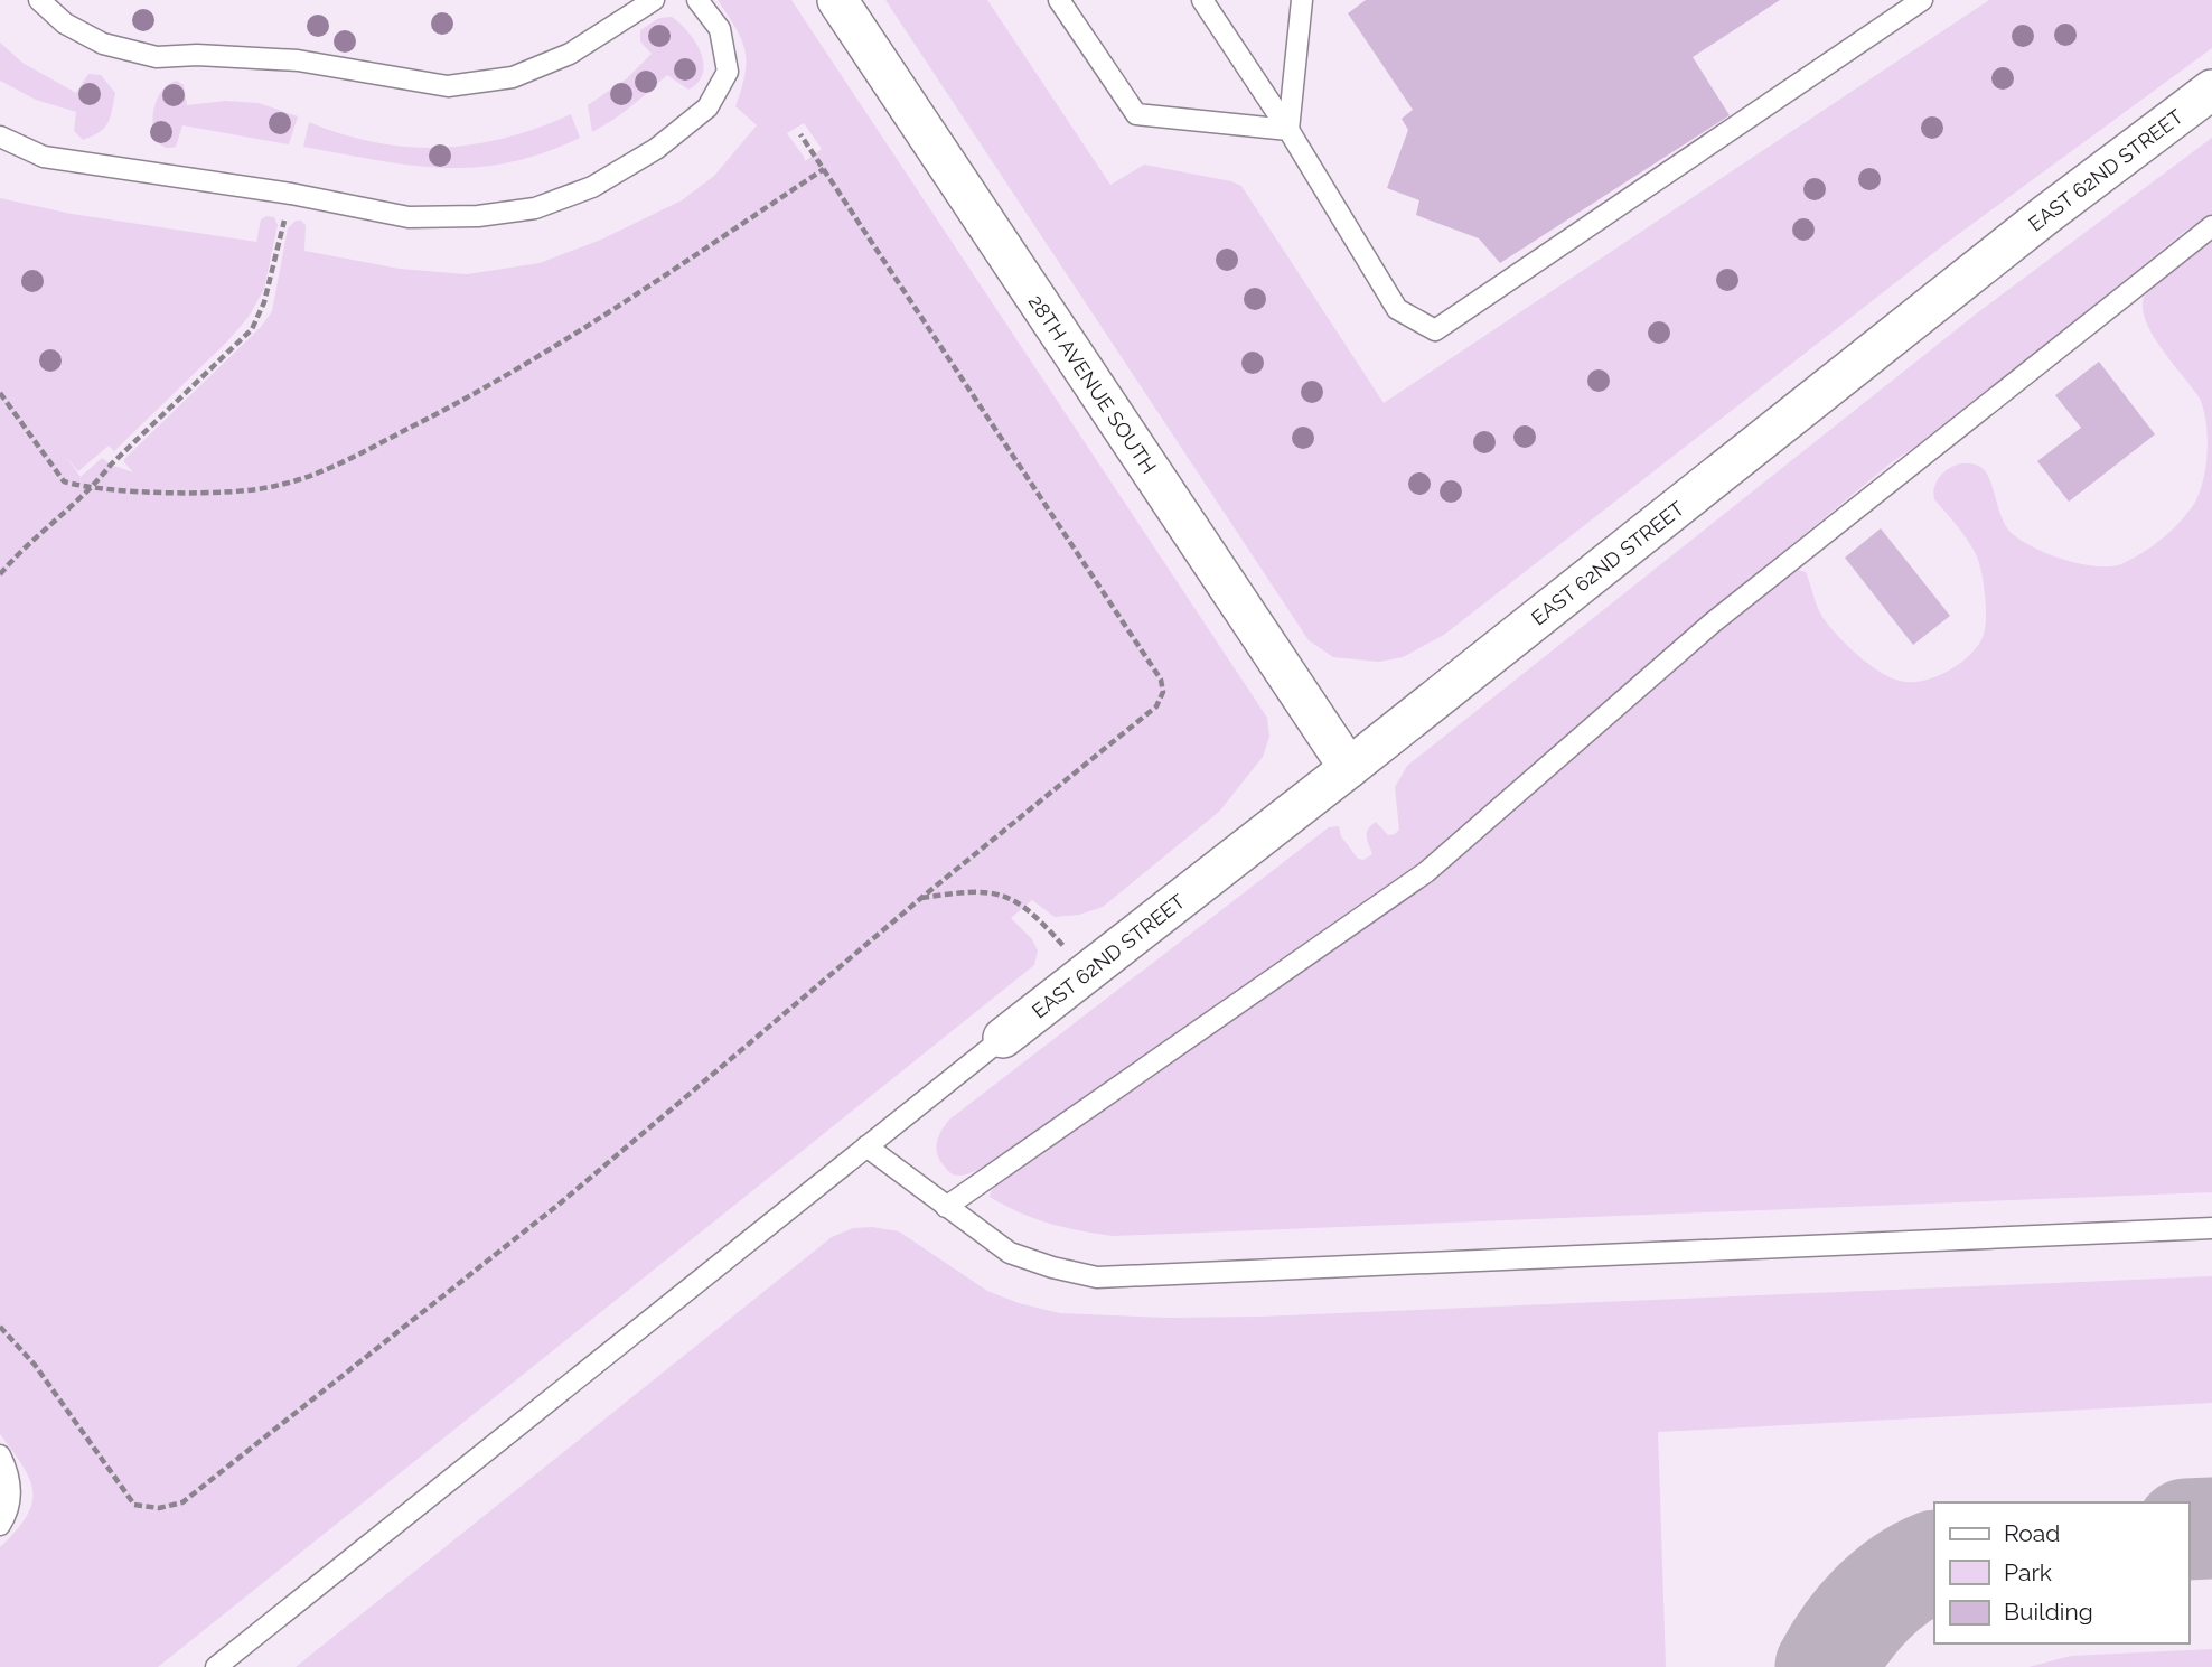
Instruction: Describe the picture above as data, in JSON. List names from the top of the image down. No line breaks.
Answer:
{"streets":{"street":["EAST 62ND STREET","28TH AVENUE SOUTH"]},"crossings":[["EAST 62ND STREET","28TH AVENUE SOUTH"]],"legend":["Road","Park","Building"]}
